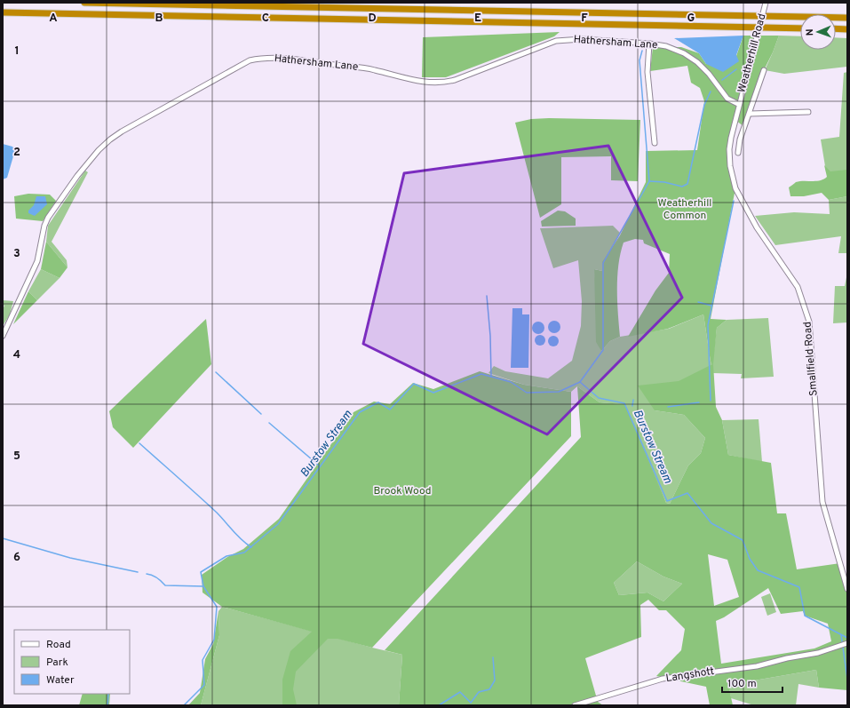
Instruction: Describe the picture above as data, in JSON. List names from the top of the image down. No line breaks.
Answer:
{"streets":{"street":["Hathersham Lane","Weatherhill Road","Smallfield Road","Langshott"]},"crossings":[["Hathersham Lane","Weatherhill Road"],["Hathersham Lane","Smallfield Road"],["Weatherhill Road","Smallfield Road"]],"water":["Burstow Stream"],"parks":["Weatherhill Common","Brook Wood"],"legend":["Road","Park","Water"],"scale_bar":"100 m","north":"left","grid":{"columns":["A","B","C","D","E","F","G"],"rows":["1","2","3","4","5","6"]}}
